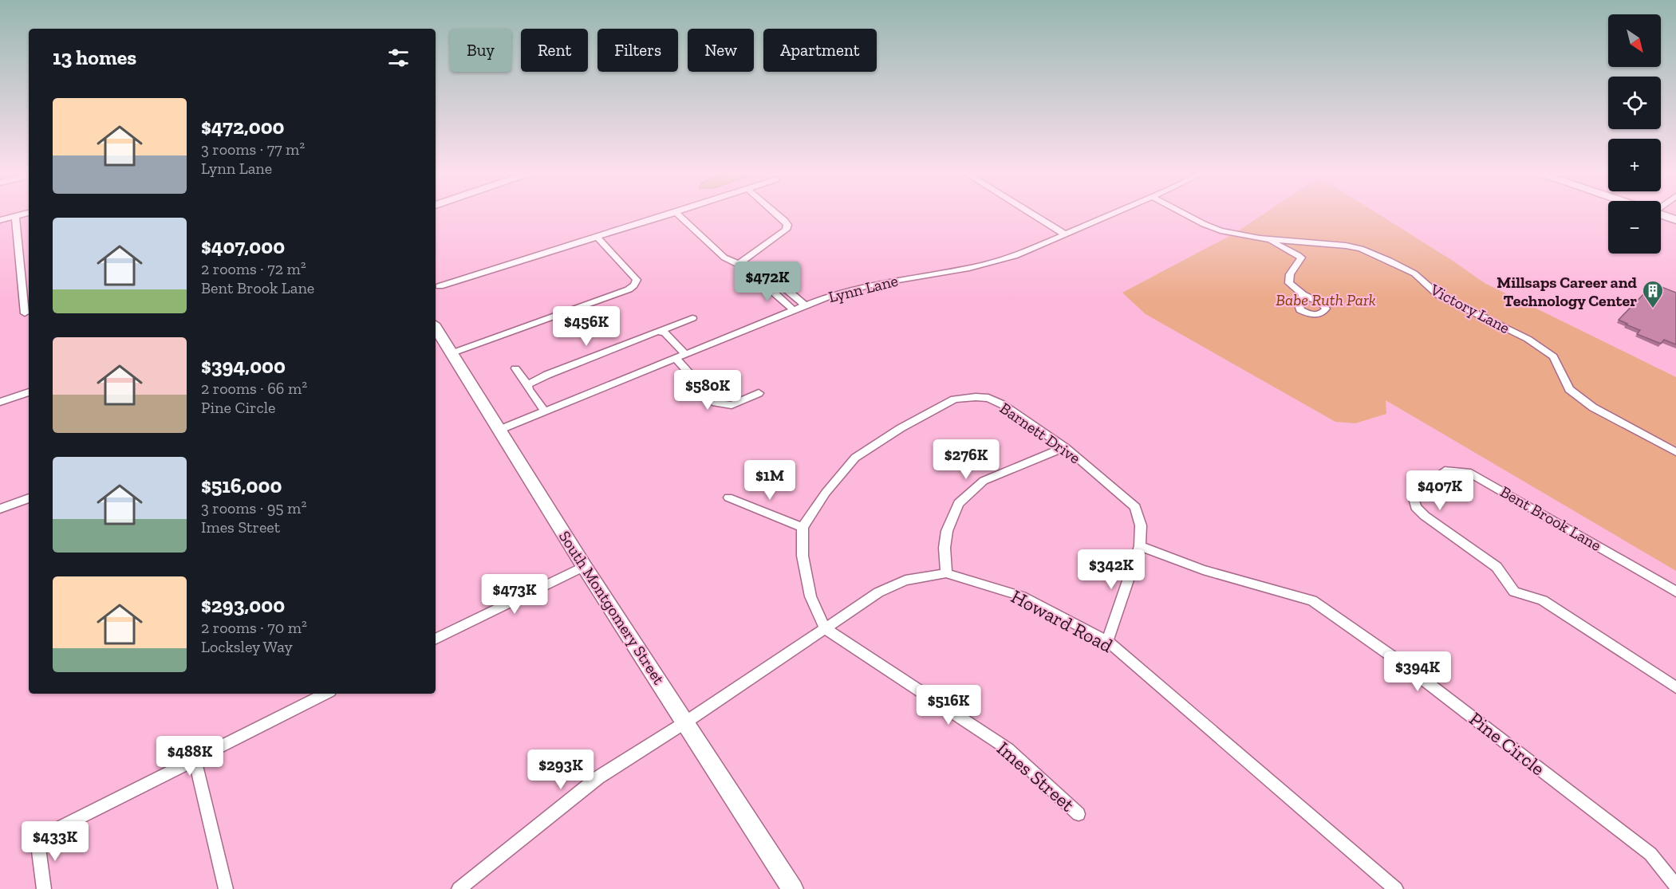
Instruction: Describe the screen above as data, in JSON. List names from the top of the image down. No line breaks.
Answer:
{"streets":{"street":["Lynn Lane","Victory Lane","Barnett Drive","Bent Brook Lane","South Montgomery Street","Howard Road","Pine Circle","Imes Street"]},"crossings":[["Lynn Lane","South Montgomery Street"],["Barnett Drive","Howard Road"],["Barnett Drive","Pine Circle"],["South Montgomery Street","Howard Road"],["Howard Road","Imes Street"]],"parks":["Babe Ruth Park"],"places":{"building":["Millsaps Career and Technology Center"]},"north":"bottom right","page":{"map_buttons":["+","−"],"chip":["Buy","Rent","Filters","New","Apartment"],"heading":"13 homes","list":[{"name":"$472,000","note":"3 rooms · 77 m² · Lynn Lane"},{"name":"$407,000","note":"2 rooms · 72 m² · Bent Brook Lane"},{"name":"$394,000","note":"2 rooms · 66 m² · Pine Circle"},{"name":"$516,000","note":"3 rooms · 95 m² · Imes Street"},{"name":"$293,000","note":"2 rooms · 70 m² · Locksley Way"}],"price":["$472K","$456K","$580K","$276K","$1M","$407K","$342K","$473K","$394K","$516K","$488K","$293K","$433K"]}}
